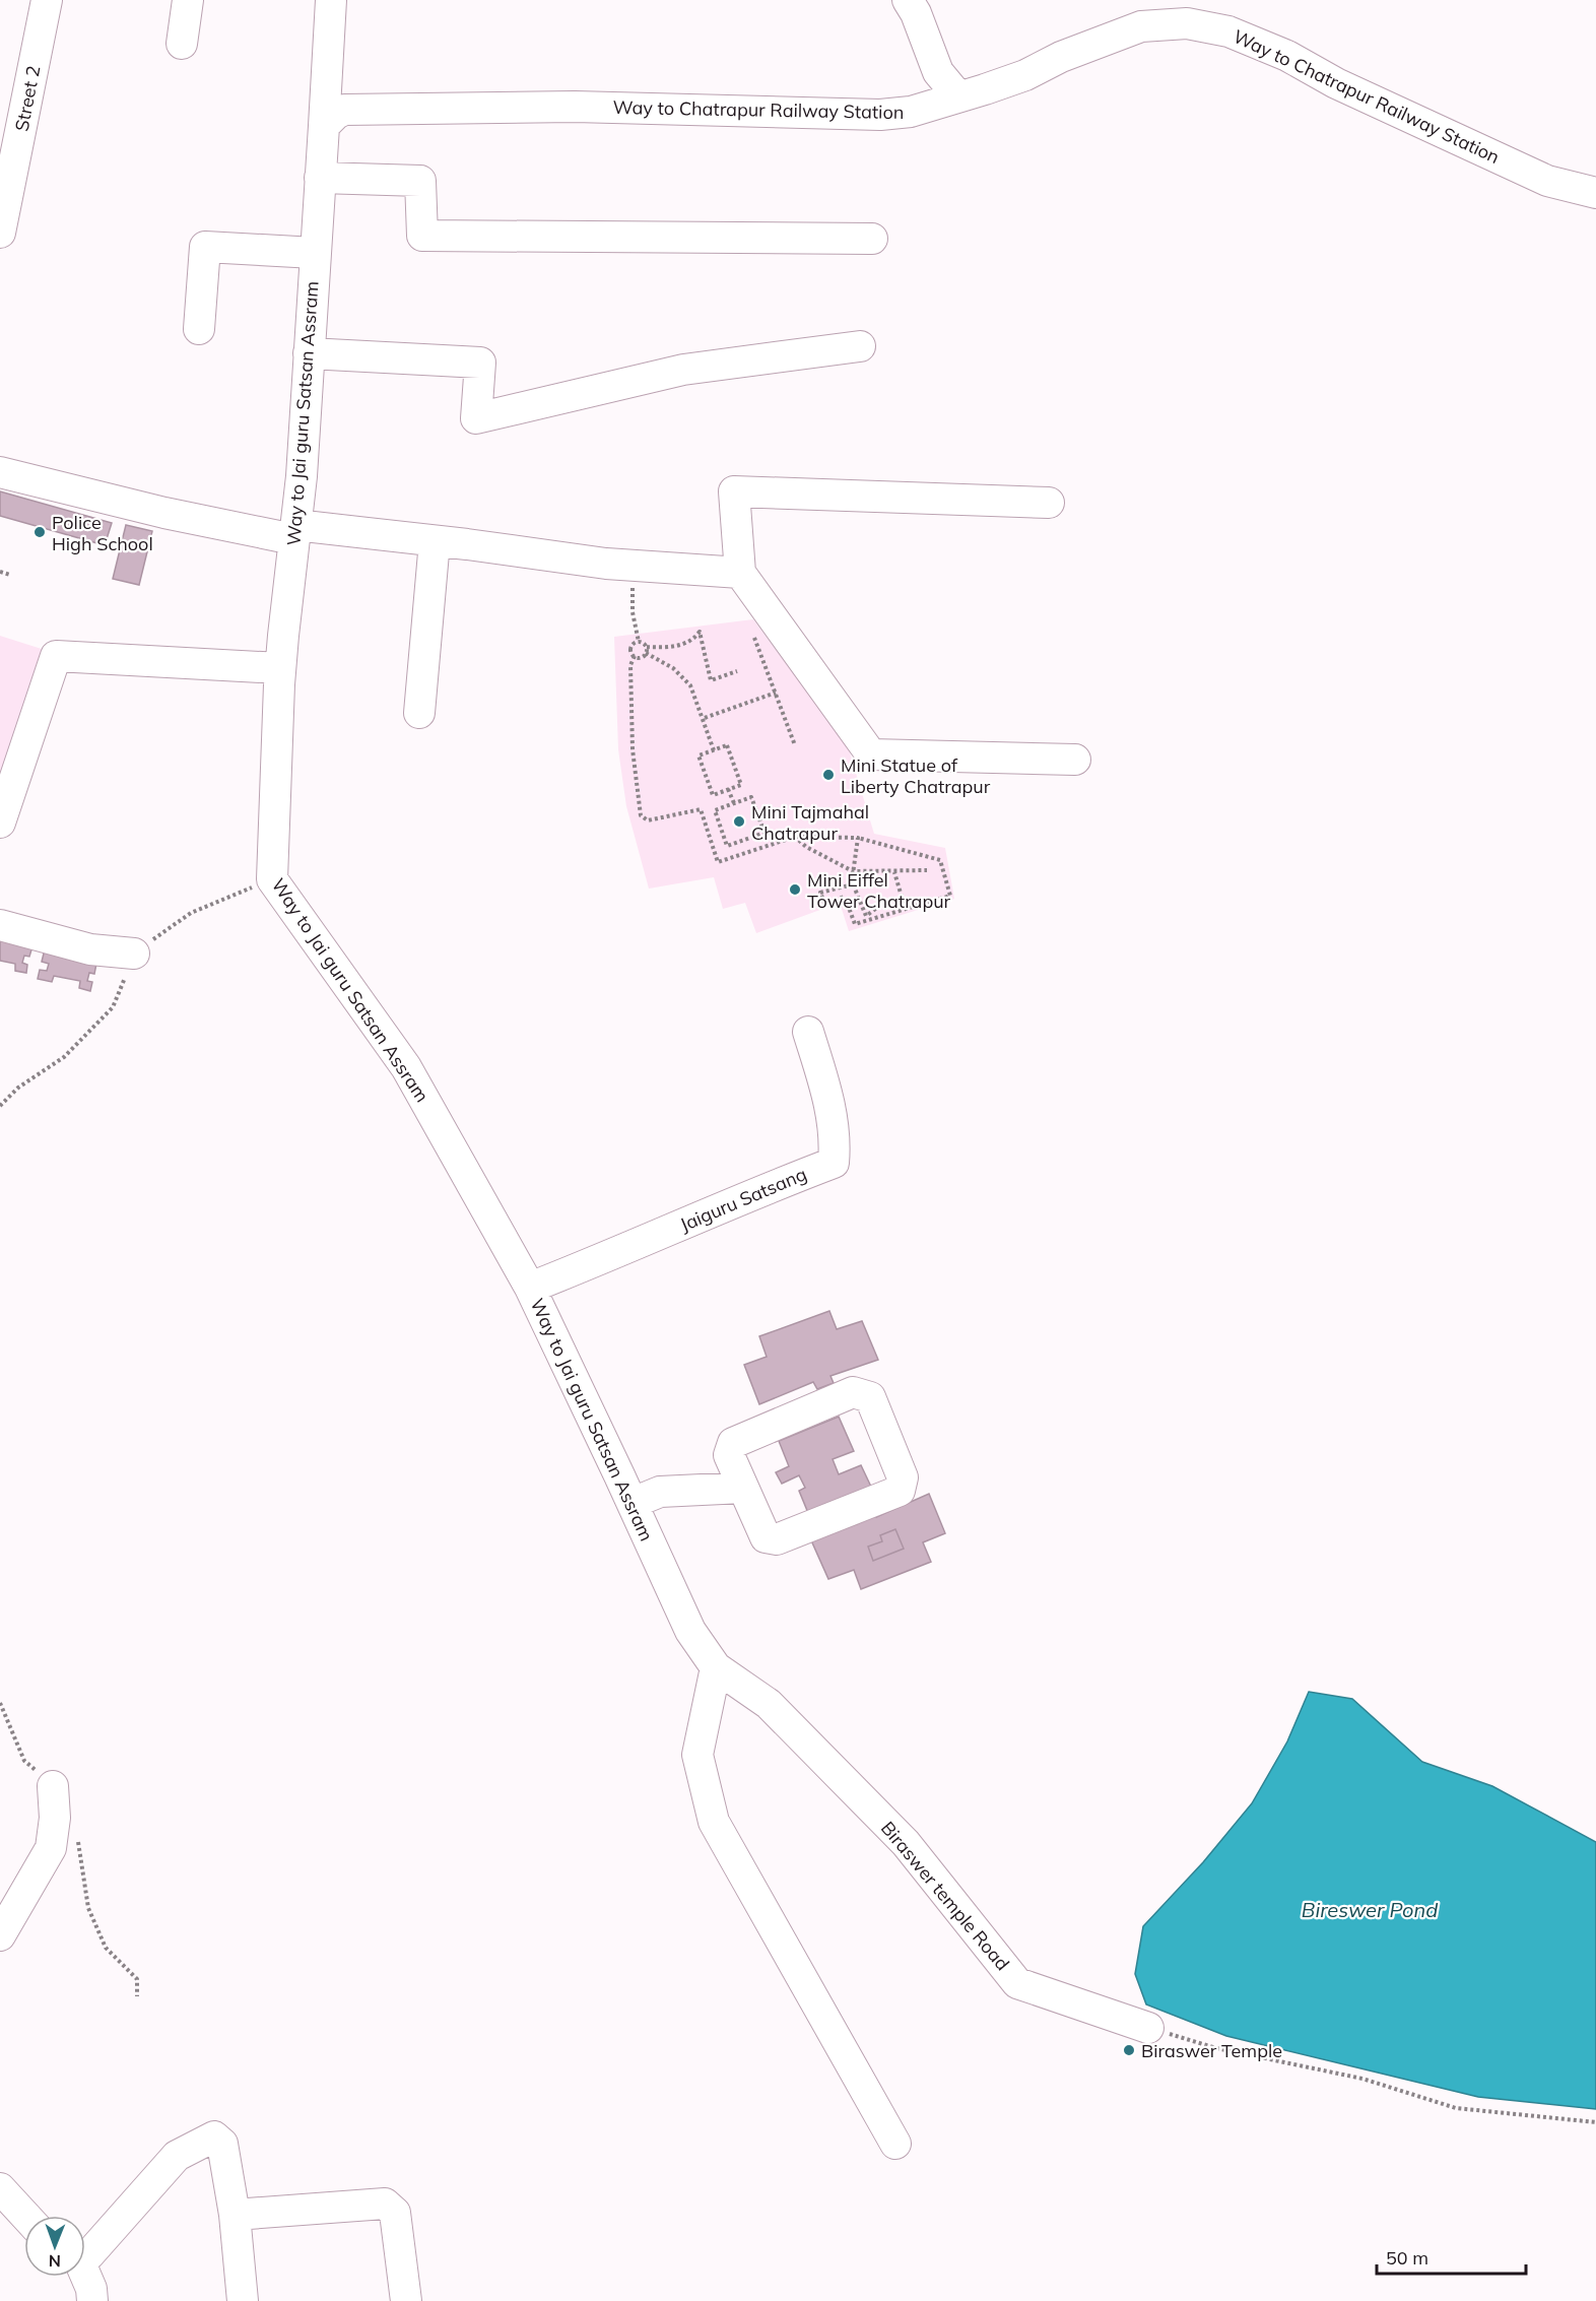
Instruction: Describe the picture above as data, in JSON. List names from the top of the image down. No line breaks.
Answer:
{"streets":{"street":["Way to Chatrapur Railway Station","Street 2","Way to Jai guru Satsan Assram","Jaiguru Satsang","Biraswer temple Road"]},"crossings":[["Way to Chatrapur Railway Station","Way to Jai guru Satsan Assram"],["Way to Jai guru Satsan Assram","Jaiguru Satsang"],["Way to Jai guru Satsan Assram","Biraswer temple Road"]],"water":["Bireswer Pond"],"places":["Police High School","Mini Statue of Liberty Chatrapur","Mini Tajmahal Chatrapur","Mini Eiffel Tower Chatrapur","Biraswer Temple"],"scale_bar":"50 m","north":"bottom"}
